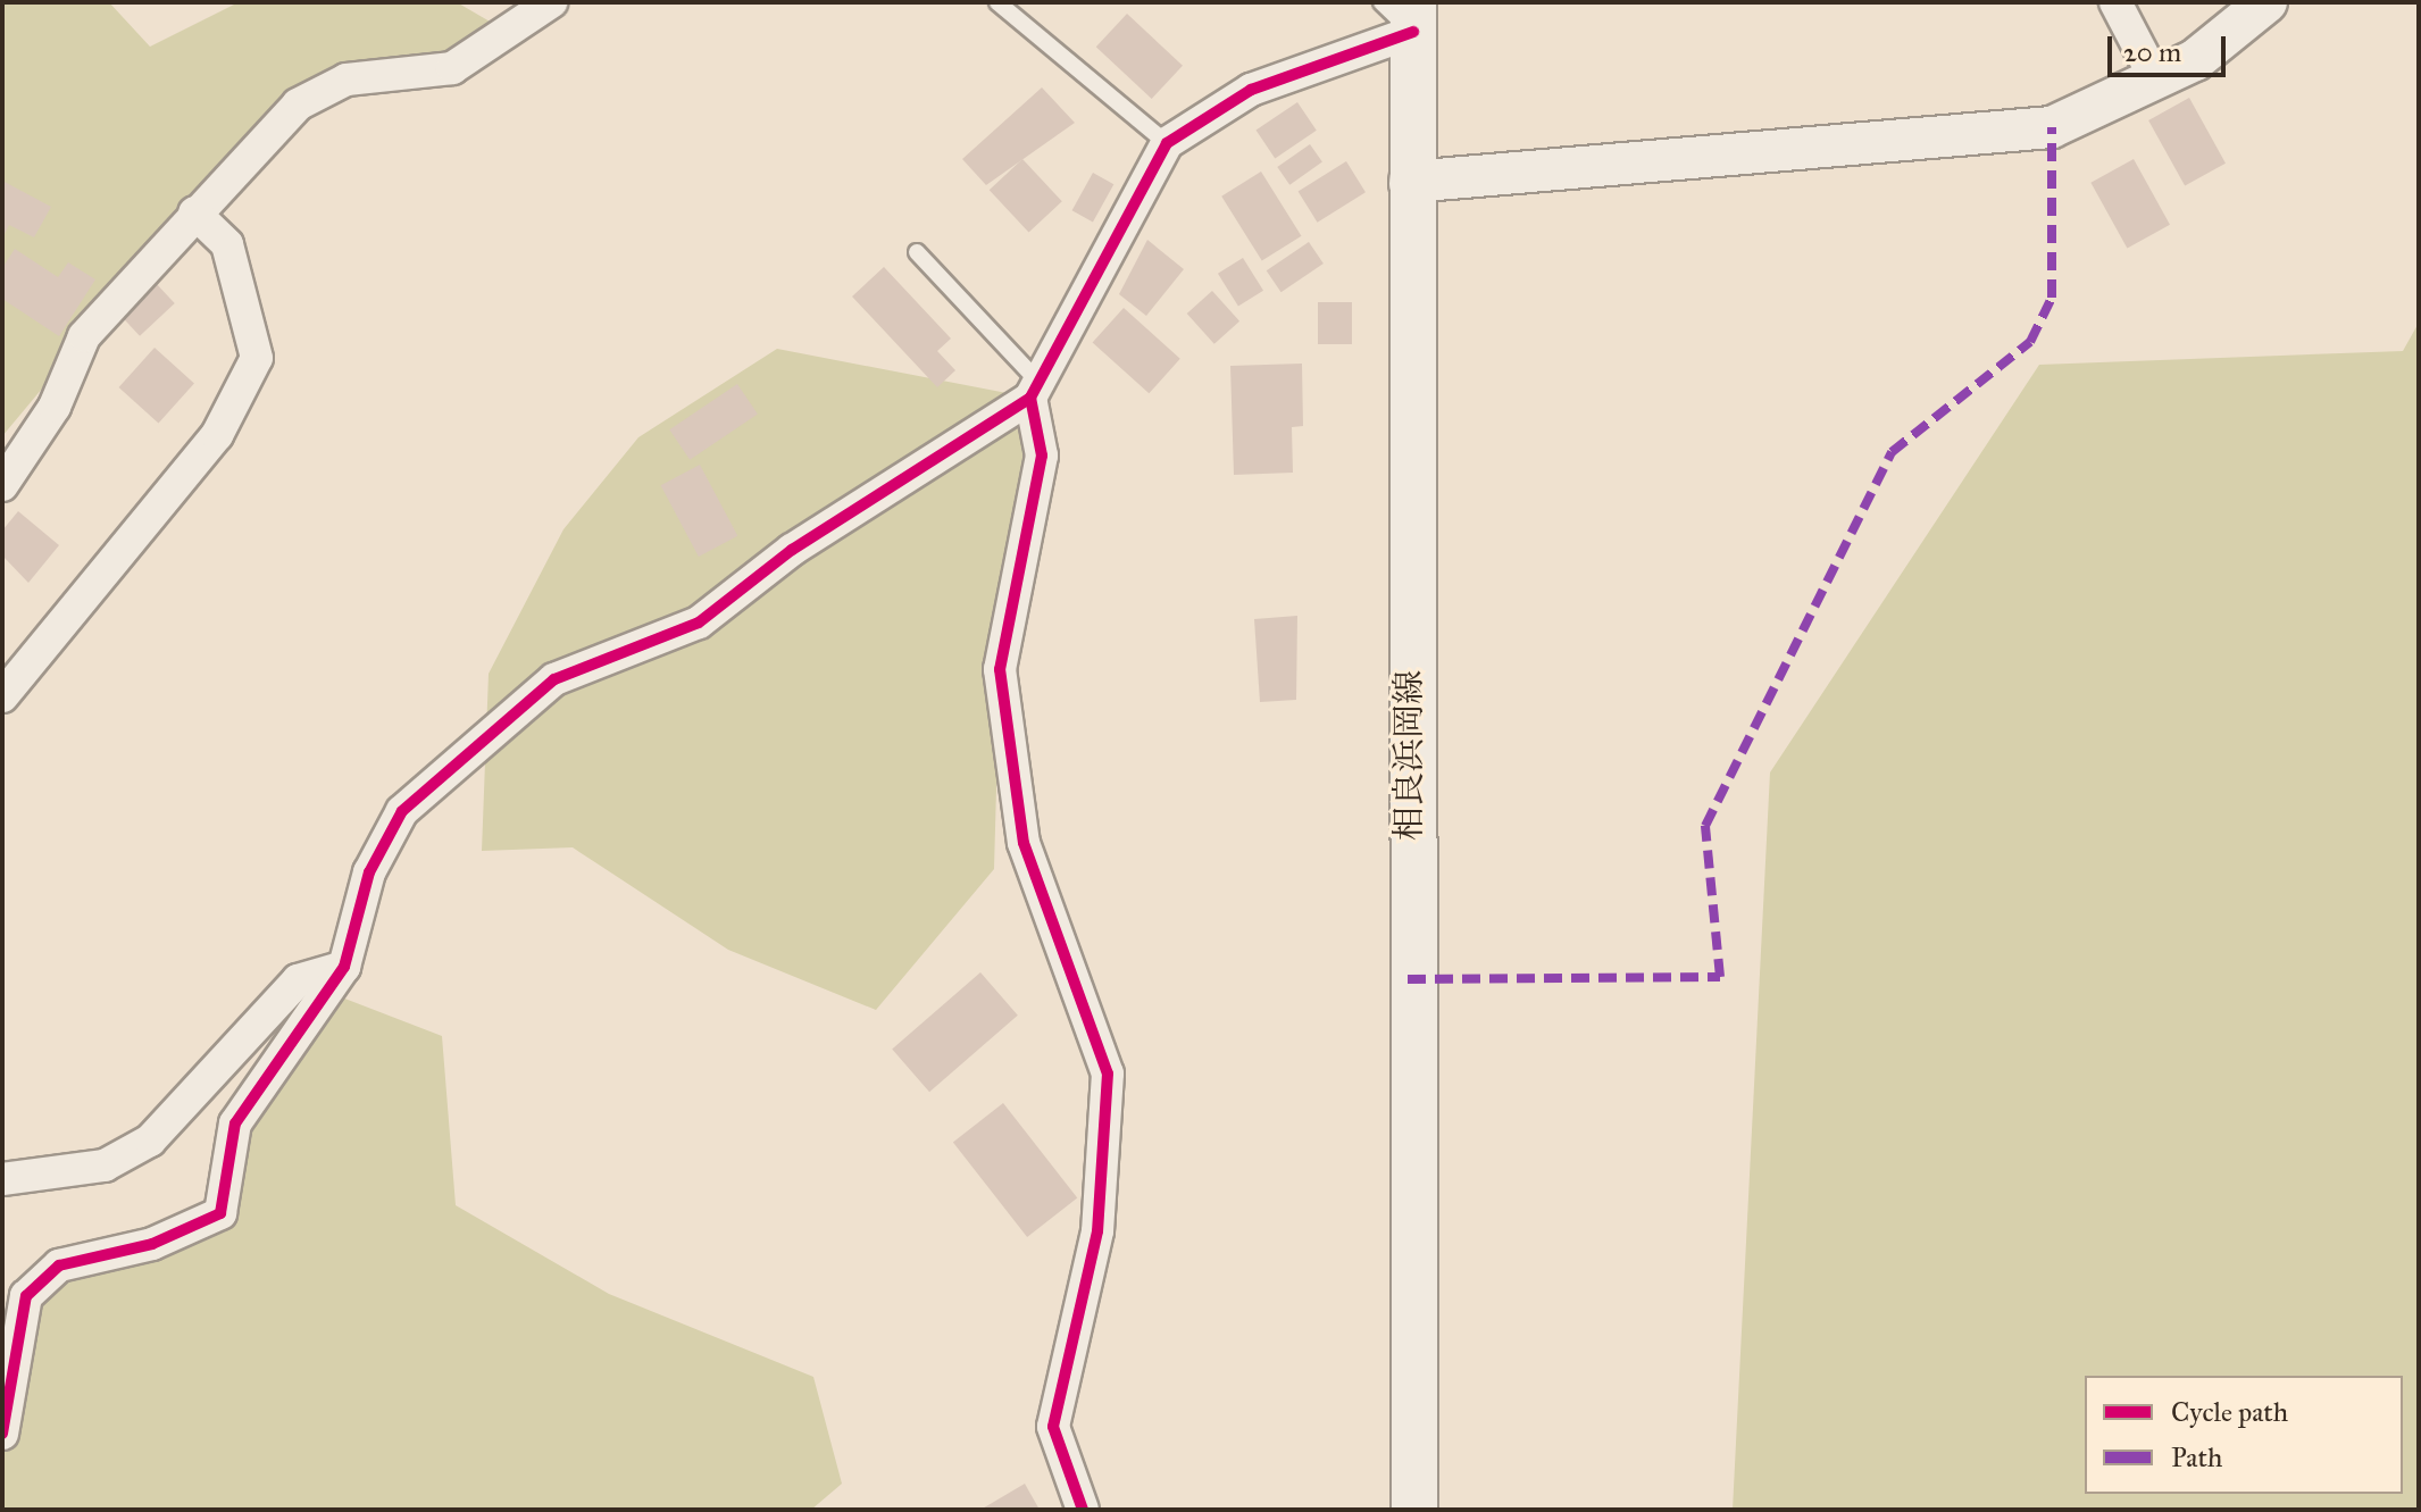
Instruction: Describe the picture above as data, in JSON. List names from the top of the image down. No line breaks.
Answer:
{"streets":{"main road":["相良浜岡線"]},"legend":["Cycle path","Path"],"scale_bar":"20 m"}
